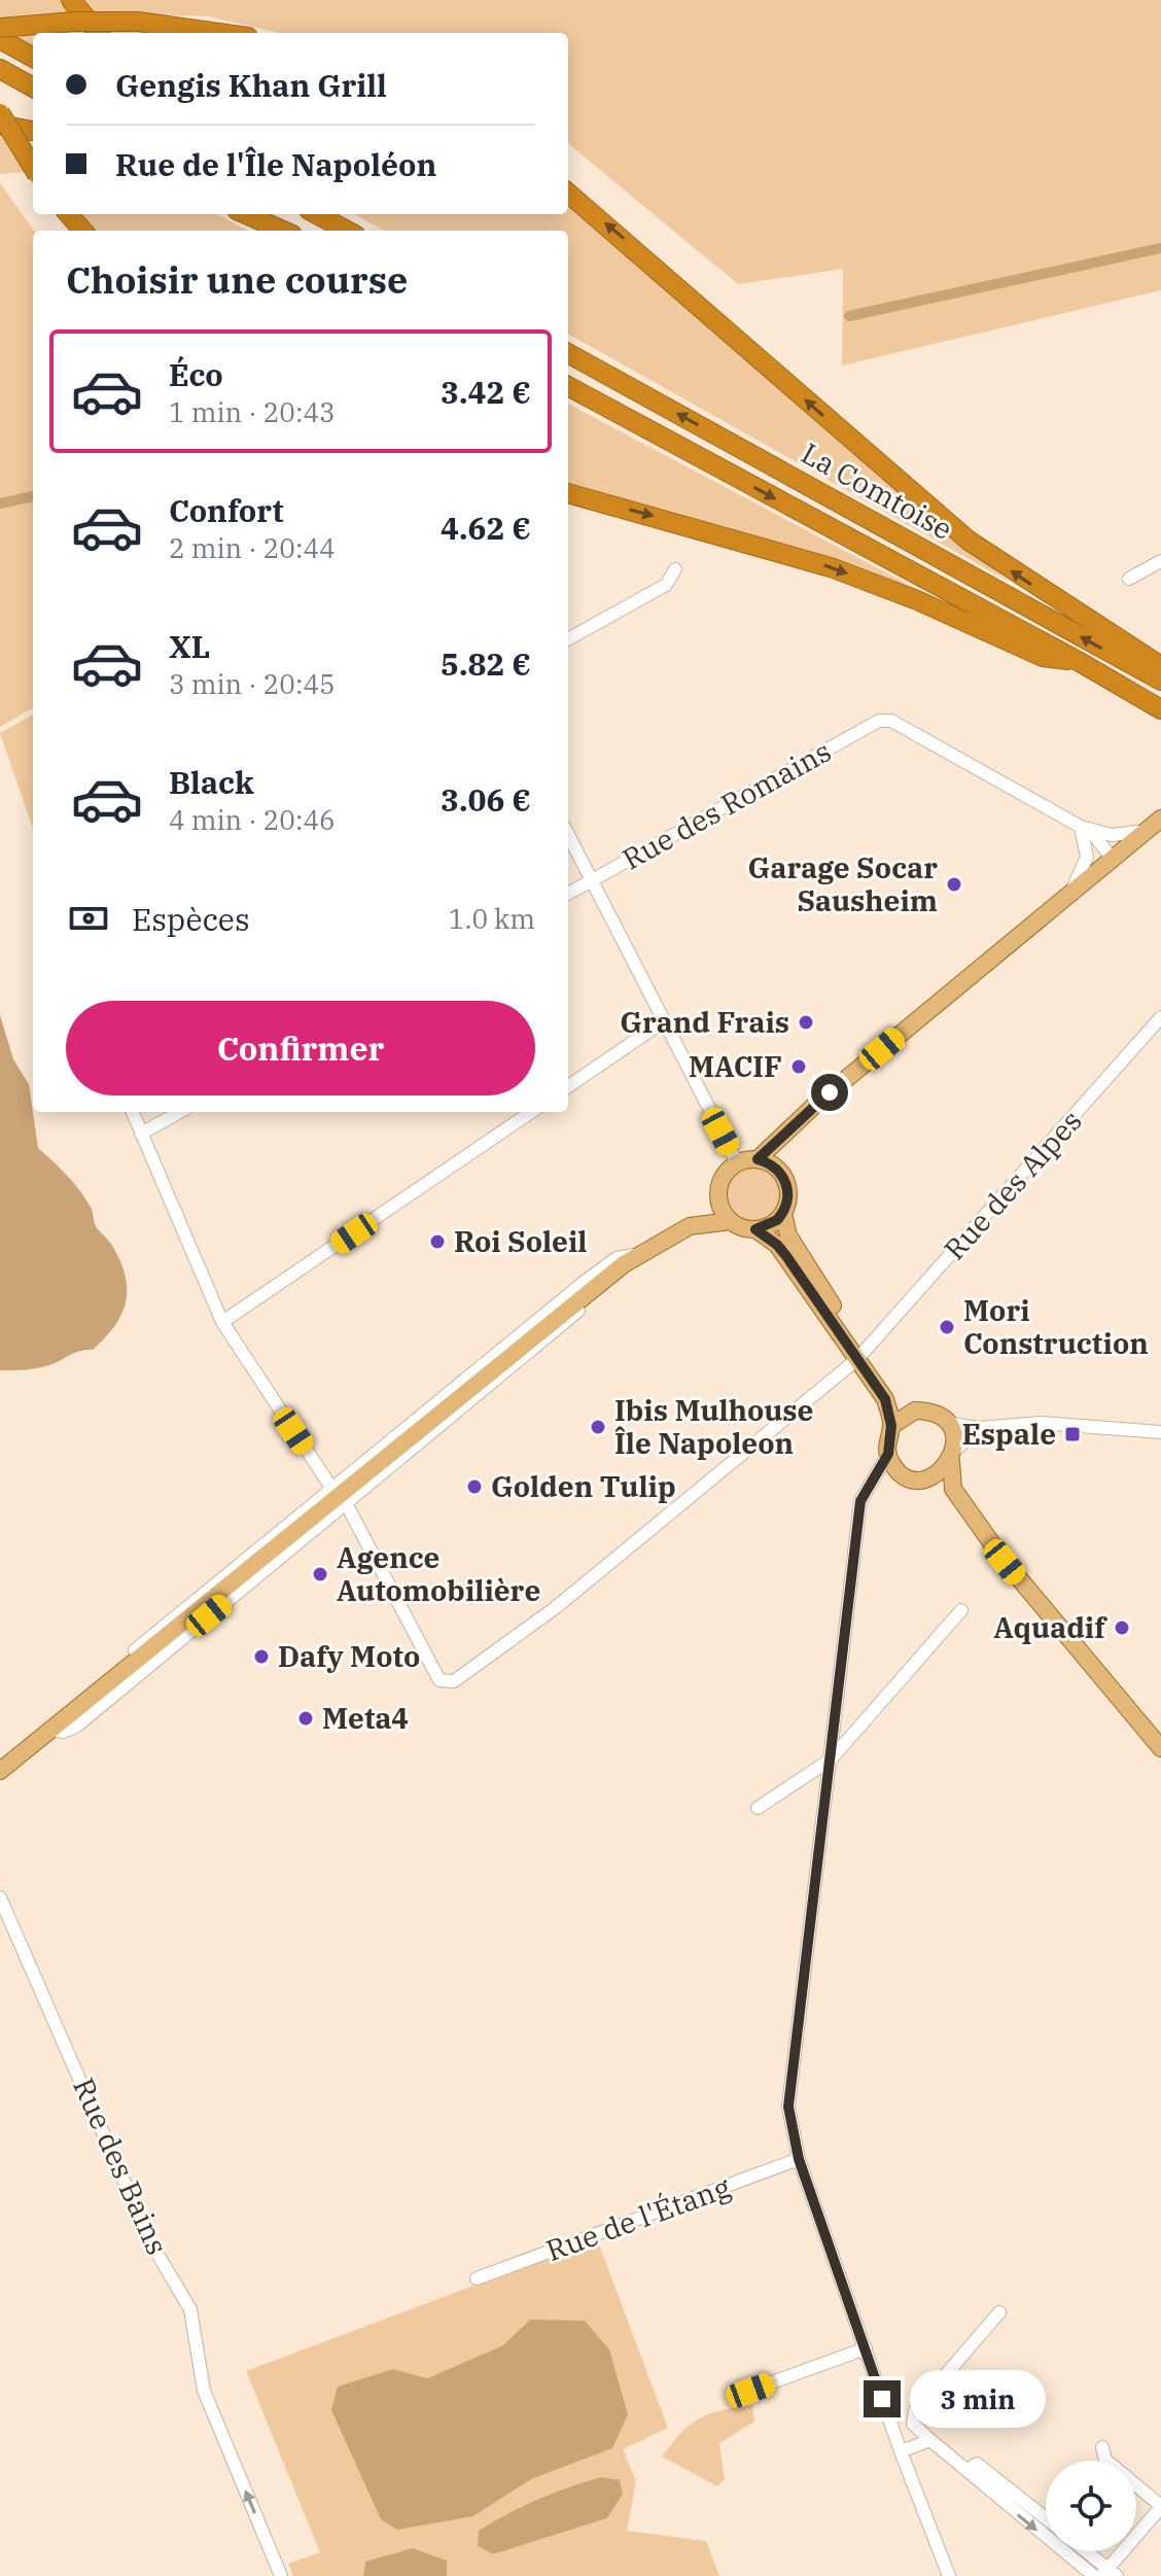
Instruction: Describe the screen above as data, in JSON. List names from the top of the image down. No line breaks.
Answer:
{"streets":{"highway":["La Comtoise"],"street":["Rue des Romains","Rue des Alpes","Rue des Bains","Rue de l'Étang"]},"one_way":["Rue des Bains"],"places":{"other":["Garage Socar Sausheim","Grand Frais","MACIF","Roi Soleil","Mori Construction","Ibis Mulhouse Île Napoleon","Golden Tulip","Agence Automobilière","Aquadif","Dafy Moto","Meta4"],"transit":["Espale"]},"page":{"banner":["Gengis Khan Grill","Rue de l'Île Napoléon"],"heading":"Choisir une course","list":[{"name":"Éco","note":"1 min · 20:43","value":"3.42 €"},{"name":"Confort","note":"2 min · 20:44","value":"4.62 €"},{"name":"XL","note":"3 min · 20:45","value":"5.82 €"},{"name":"Black","note":"4 min · 20:46","value":"3.06 €"}],"pay":["Espèces","1.0 km"],"buttons":"Confirmer","bubble":"3 min"}}
